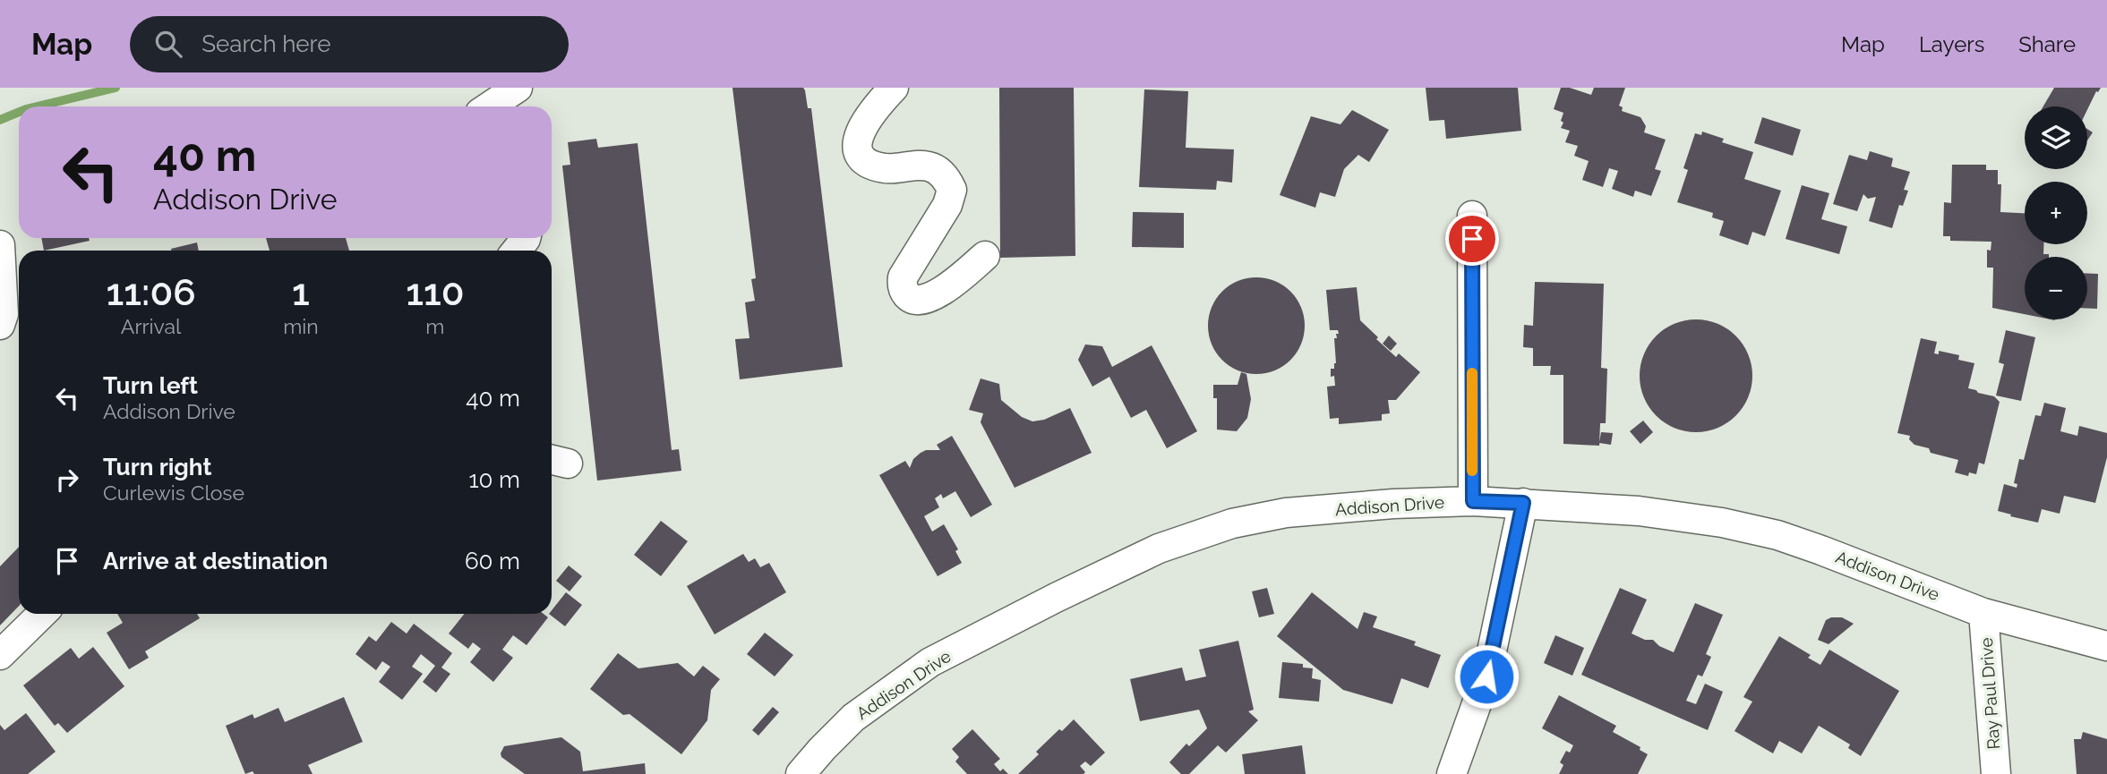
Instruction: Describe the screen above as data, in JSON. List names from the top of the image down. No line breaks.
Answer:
{"streets":{"street":["Addison Drive","Ray Paul Drive"]},"crossings":[["Addison Drive","Ray Paul Drive"]],"page":{"header":"Map","search":"Search here","nav":["Map","Layers","Share"],"map_buttons":["+","−"],"turn":["40 m","Addison Drive"],"eta":["11:06","Arrival","1","min","110","m"],"list":[{"name":"Turn left","note":"Addison Drive","value":"40 m"},{"name":"Turn right","note":"Curlewis Close","value":"10 m"},{"name":"Arrive at destination","value":"60 m"}]}}
